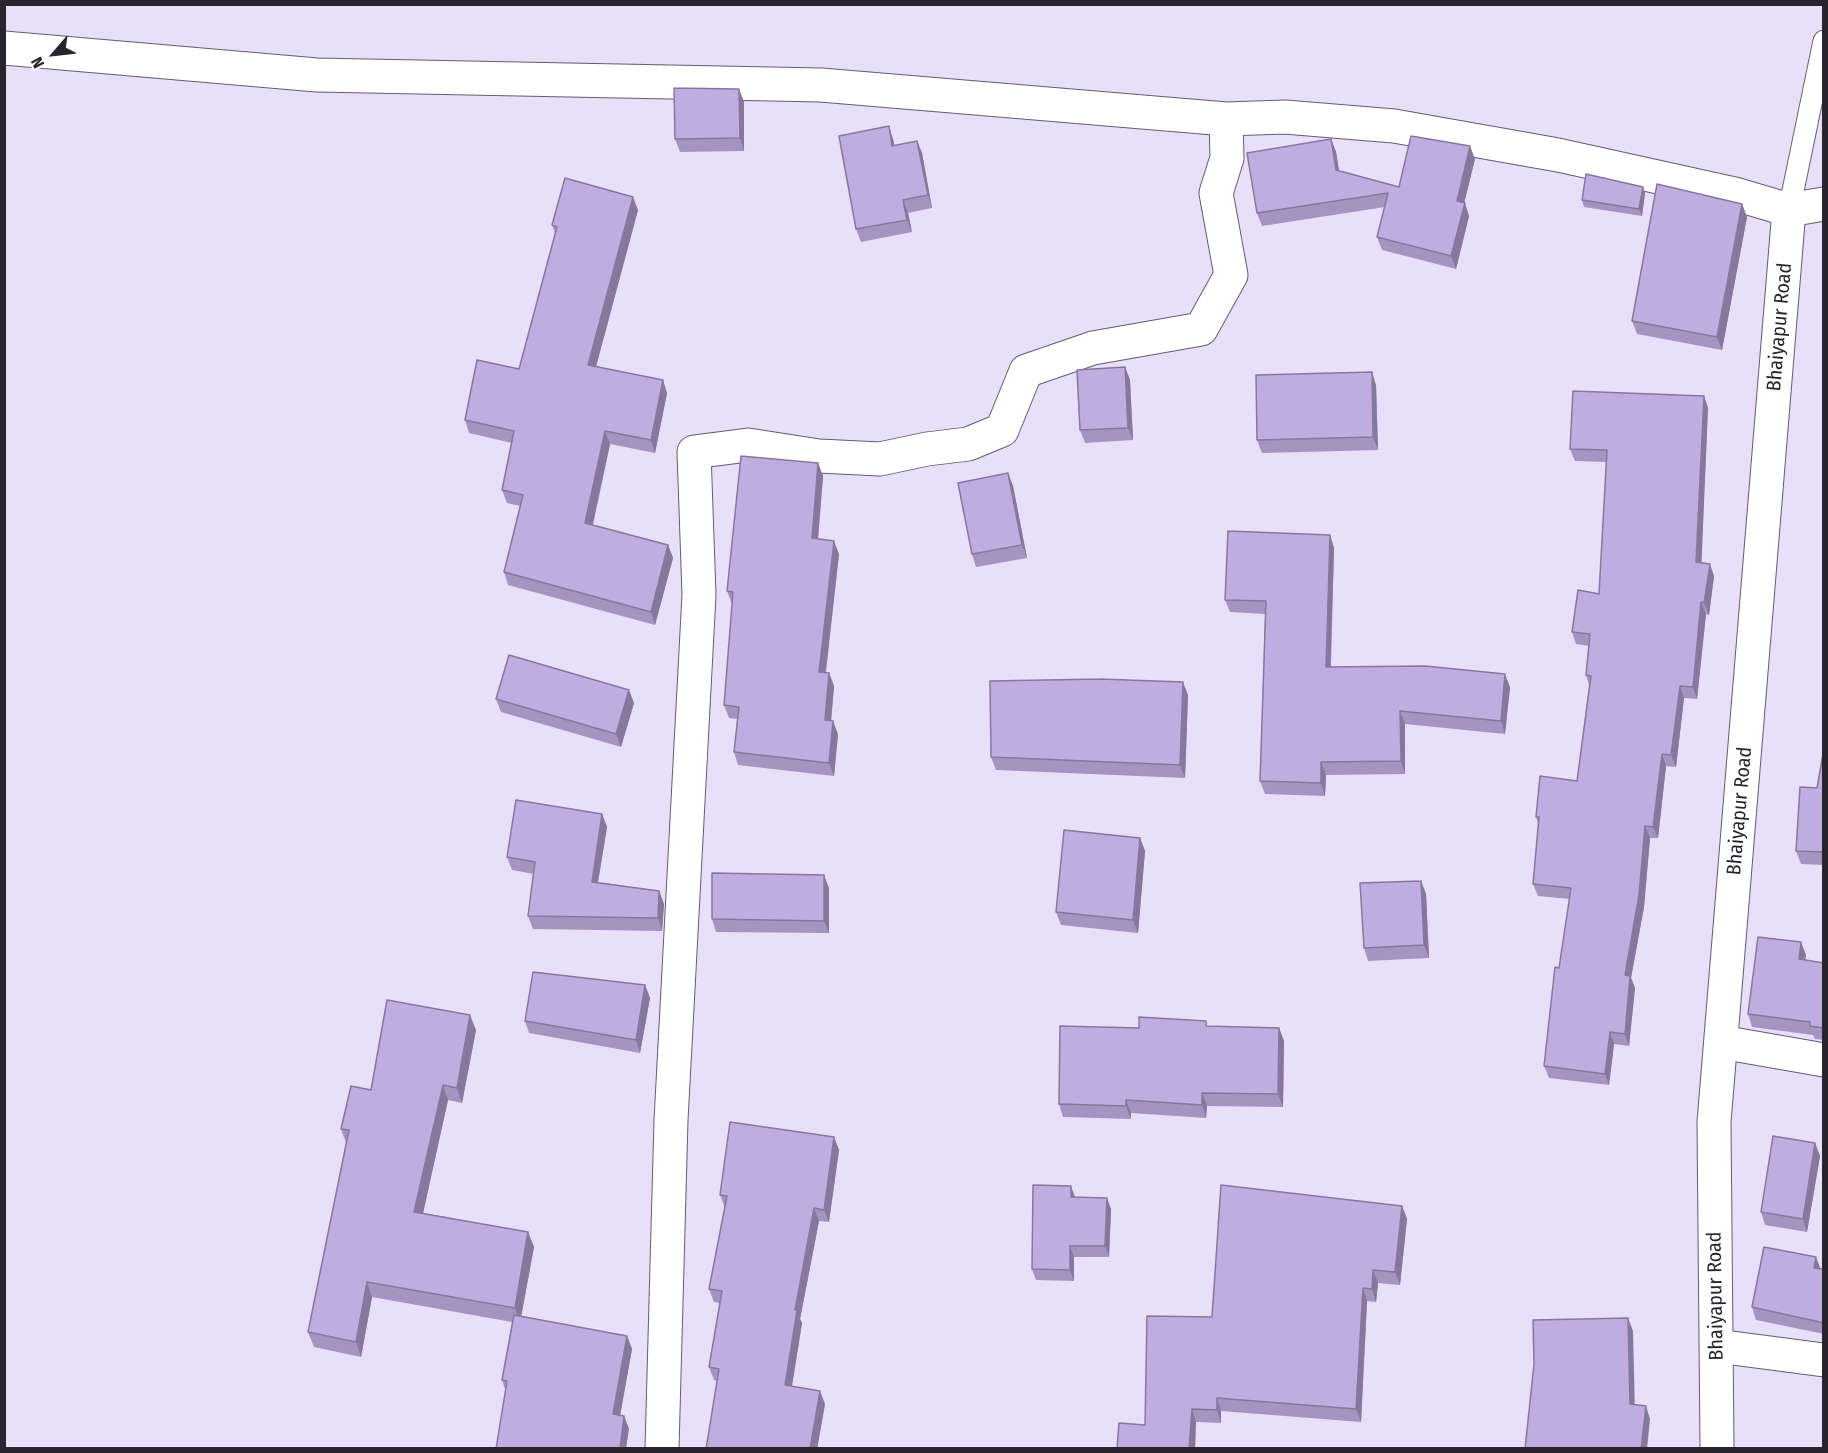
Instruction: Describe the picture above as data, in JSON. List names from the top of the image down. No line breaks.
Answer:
{"streets":{"street":["Bhaiyapur Road"]},"north":"bottom left"}
